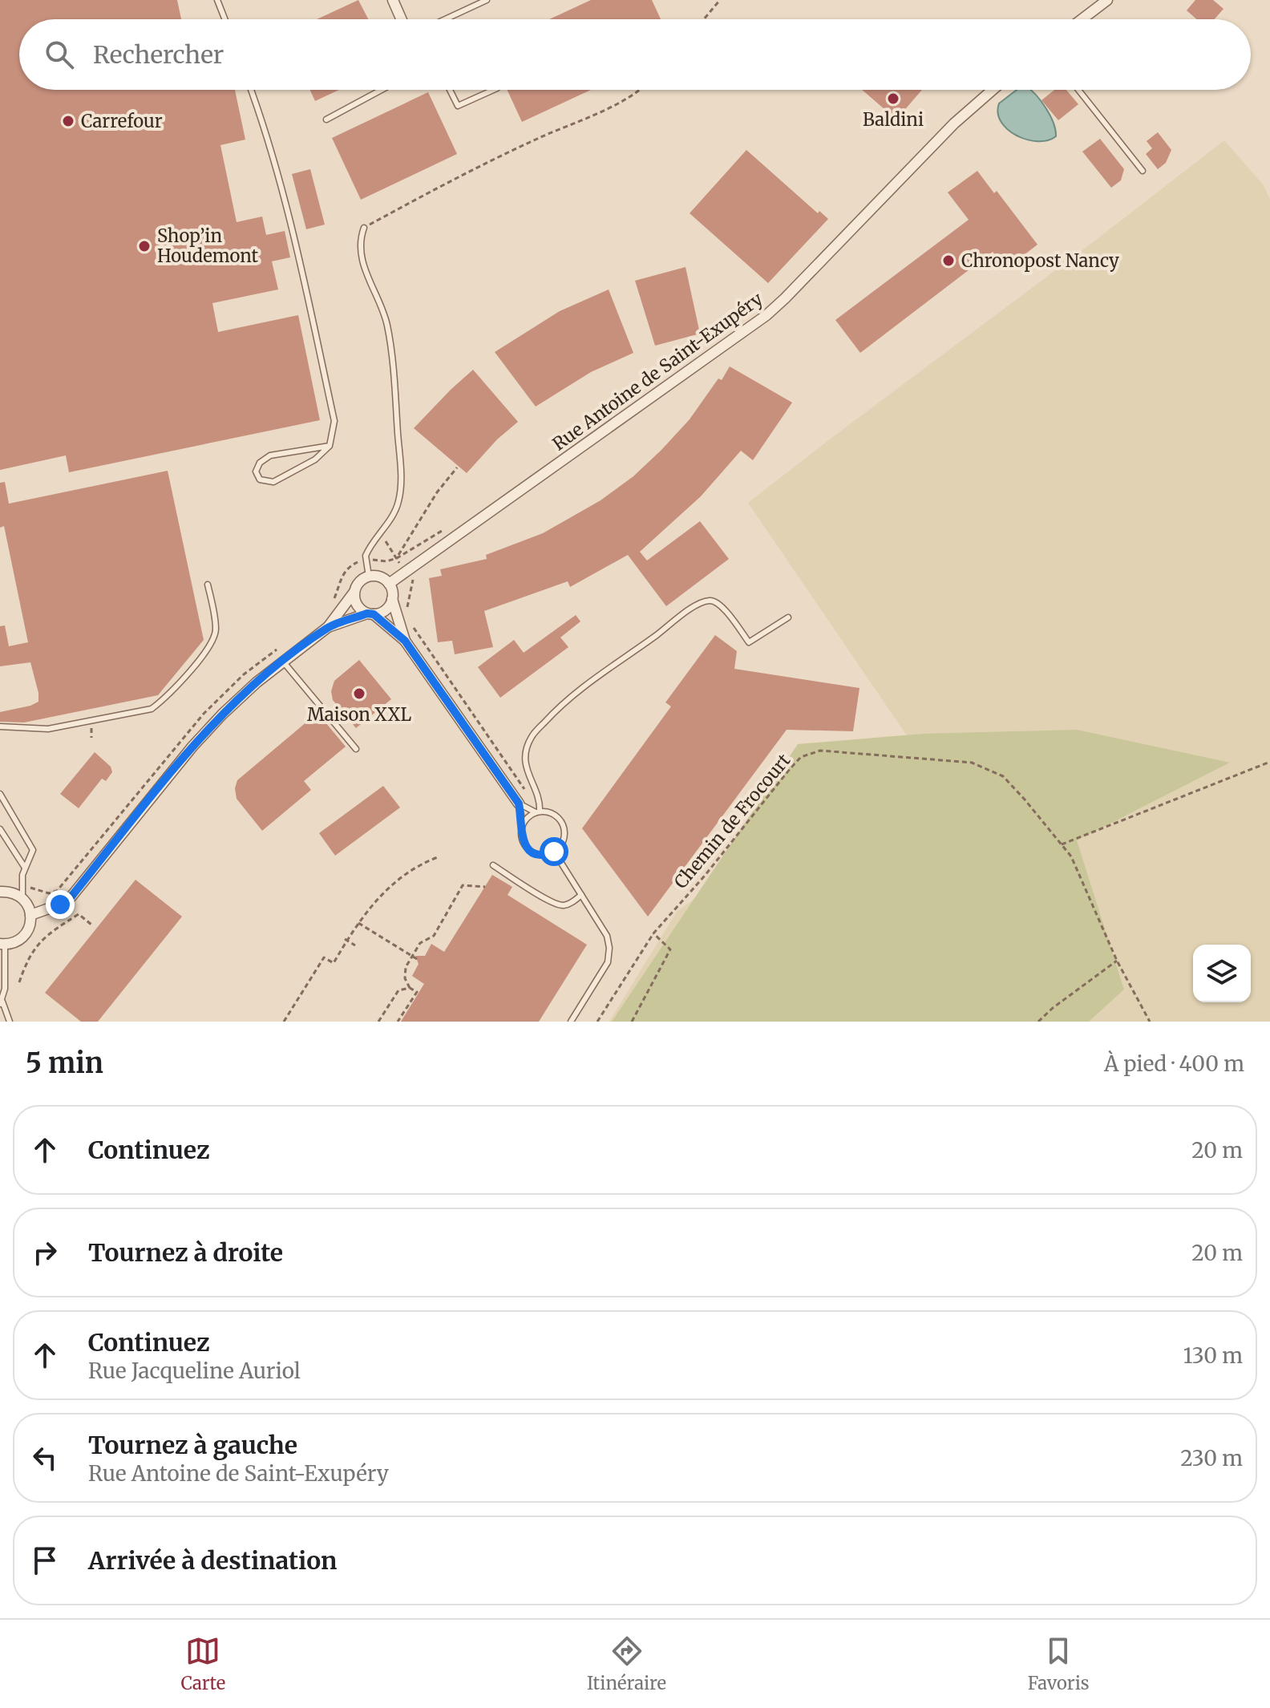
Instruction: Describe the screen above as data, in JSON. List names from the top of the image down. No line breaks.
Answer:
{"streets":{"street":["Rue Antoine de Saint-Exupéry"],"path":["Chemin de Frocourt"]},"places":["Baldini","Carrefour","Shop’in Houdemont","Chronopost Nancy","Maison XXL"],"page":{"search":"Rechercher","heading":["5 min","À pied · 400 m"],"list":[["Continuez","20 m"],["Tournez à droite","20 m"],["Continuez","Rue Jacqueline Auriol","130 m"],["Tournez à gauche","Rue Antoine de Saint-Exupéry","230 m"],"Arrivée à destination"],"nav":["Carte","Itinéraire","Favoris"]}}
